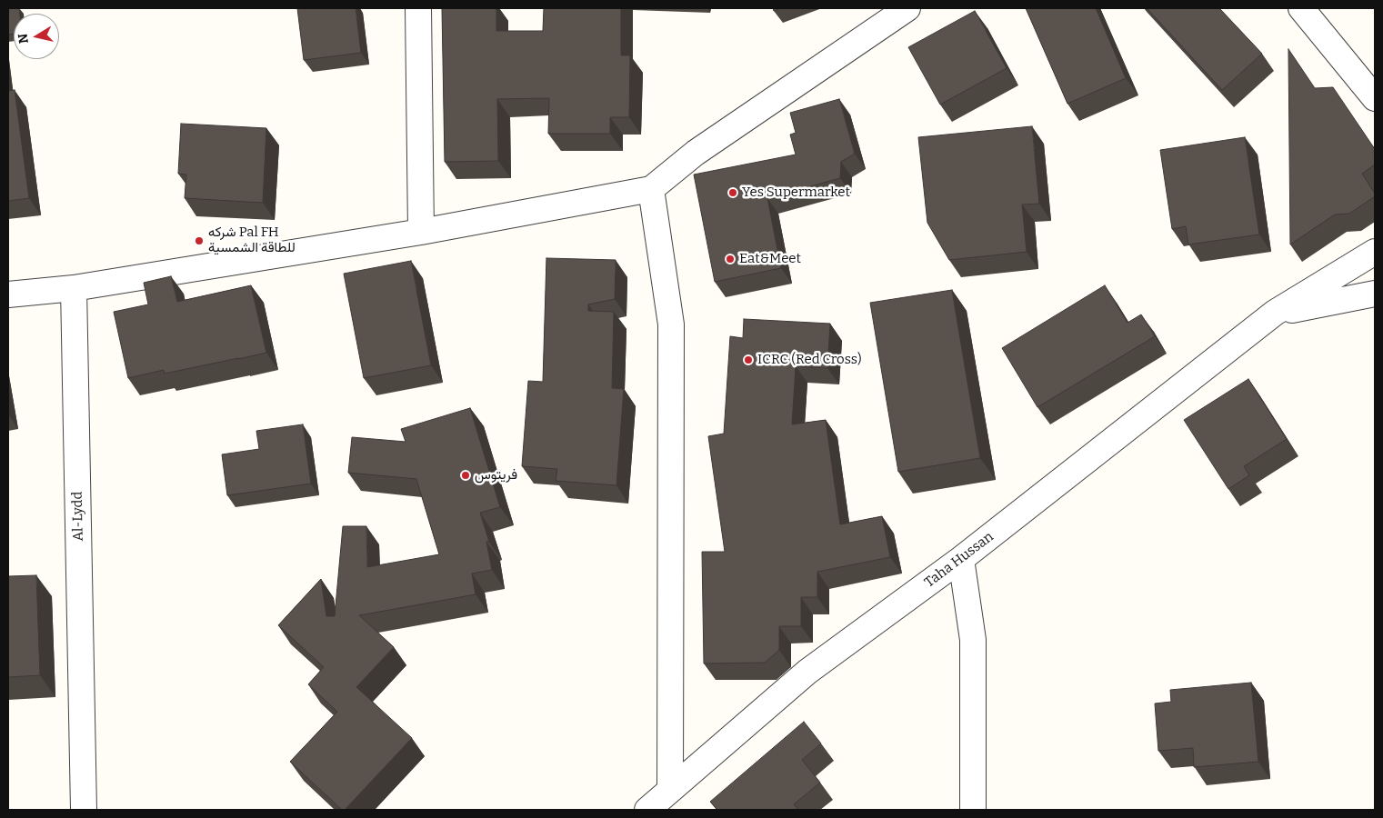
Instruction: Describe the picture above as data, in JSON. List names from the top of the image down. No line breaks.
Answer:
{"streets":{"street":["Al-Lydd","Taha Hussan"]},"places":["Yes Supermarket","شركه Pal FH للطاقة الشمسية","Eat&Meet","ICRC (Red Cross)","فريتوس"],"north":"left"}
